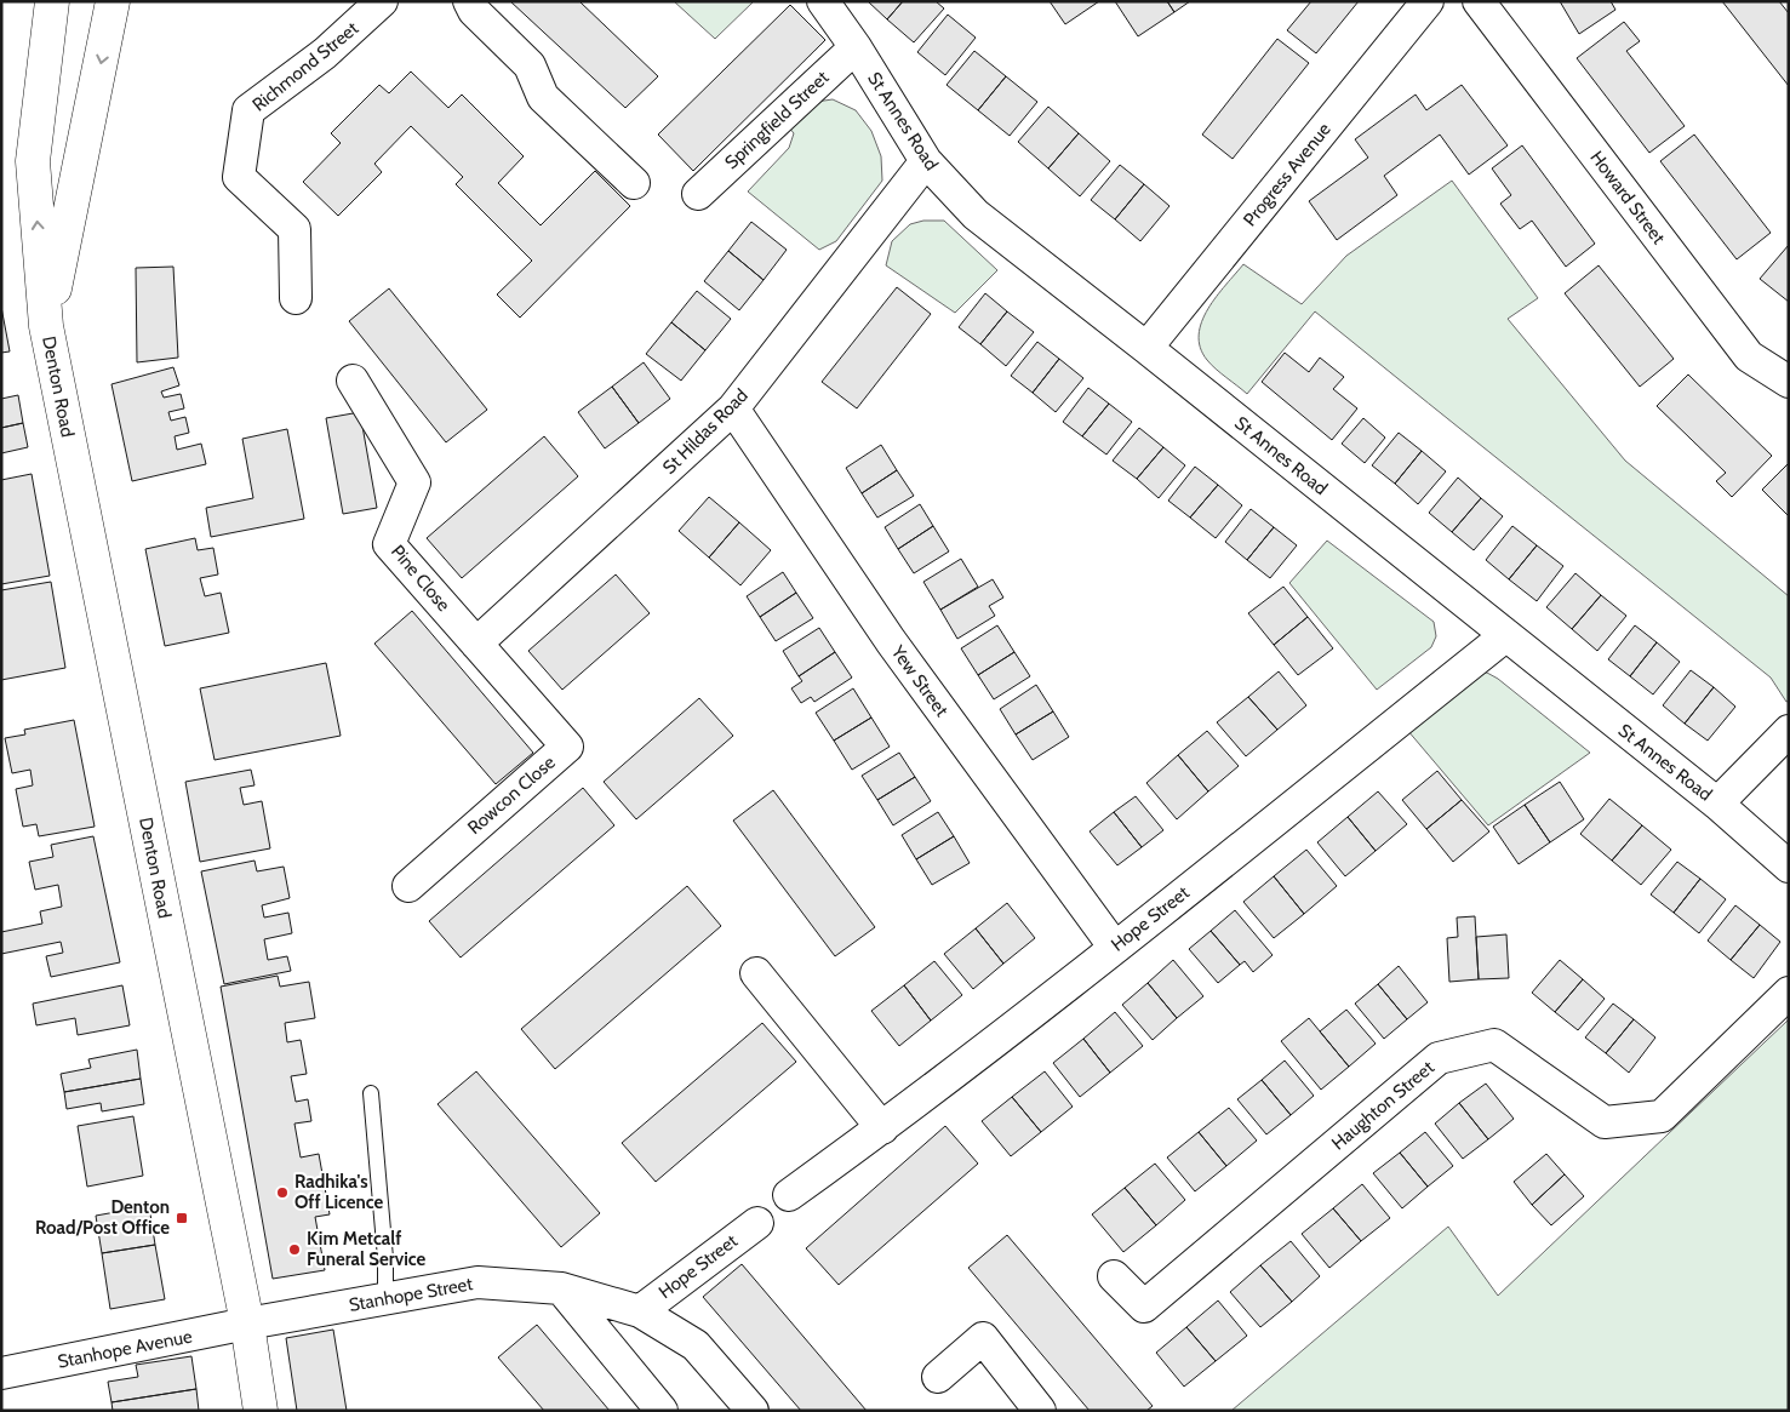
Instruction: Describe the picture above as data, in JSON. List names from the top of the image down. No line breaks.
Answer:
{"streets":{"highway":["Denton Road"],"street":["Richmond Street","Springfield Street","St Annes Road","Progress Avenue","Howard Street","St Hildas Road","Pine Close","Yew Street","Rowcon Close","Hope Street","Haughton Street","Stanhope Street","Stanhope Avenue"]},"crossings":[["Springfield Street","St Annes Road"],["St Annes Road","Progress Avenue"],["St Annes Road","St Hildas Road"],["St Annes Road","Hope Street"],["Denton Road","Stanhope Street"],["Denton Road","Stanhope Avenue"],["St Hildas Road","Pine Close"],["St Hildas Road","Yew Street"],["St Hildas Road","Rowcon Close"],["Pine Close","Rowcon Close"],["Yew Street","Hope Street"],["Hope Street","Stanhope Street"],["Stanhope Street","Stanhope Avenue"]],"places":{"other":["Radhika's Off Licence","Kim Metcalf Funeral Service"],"transit":["Denton Road/Post Office"]}}
